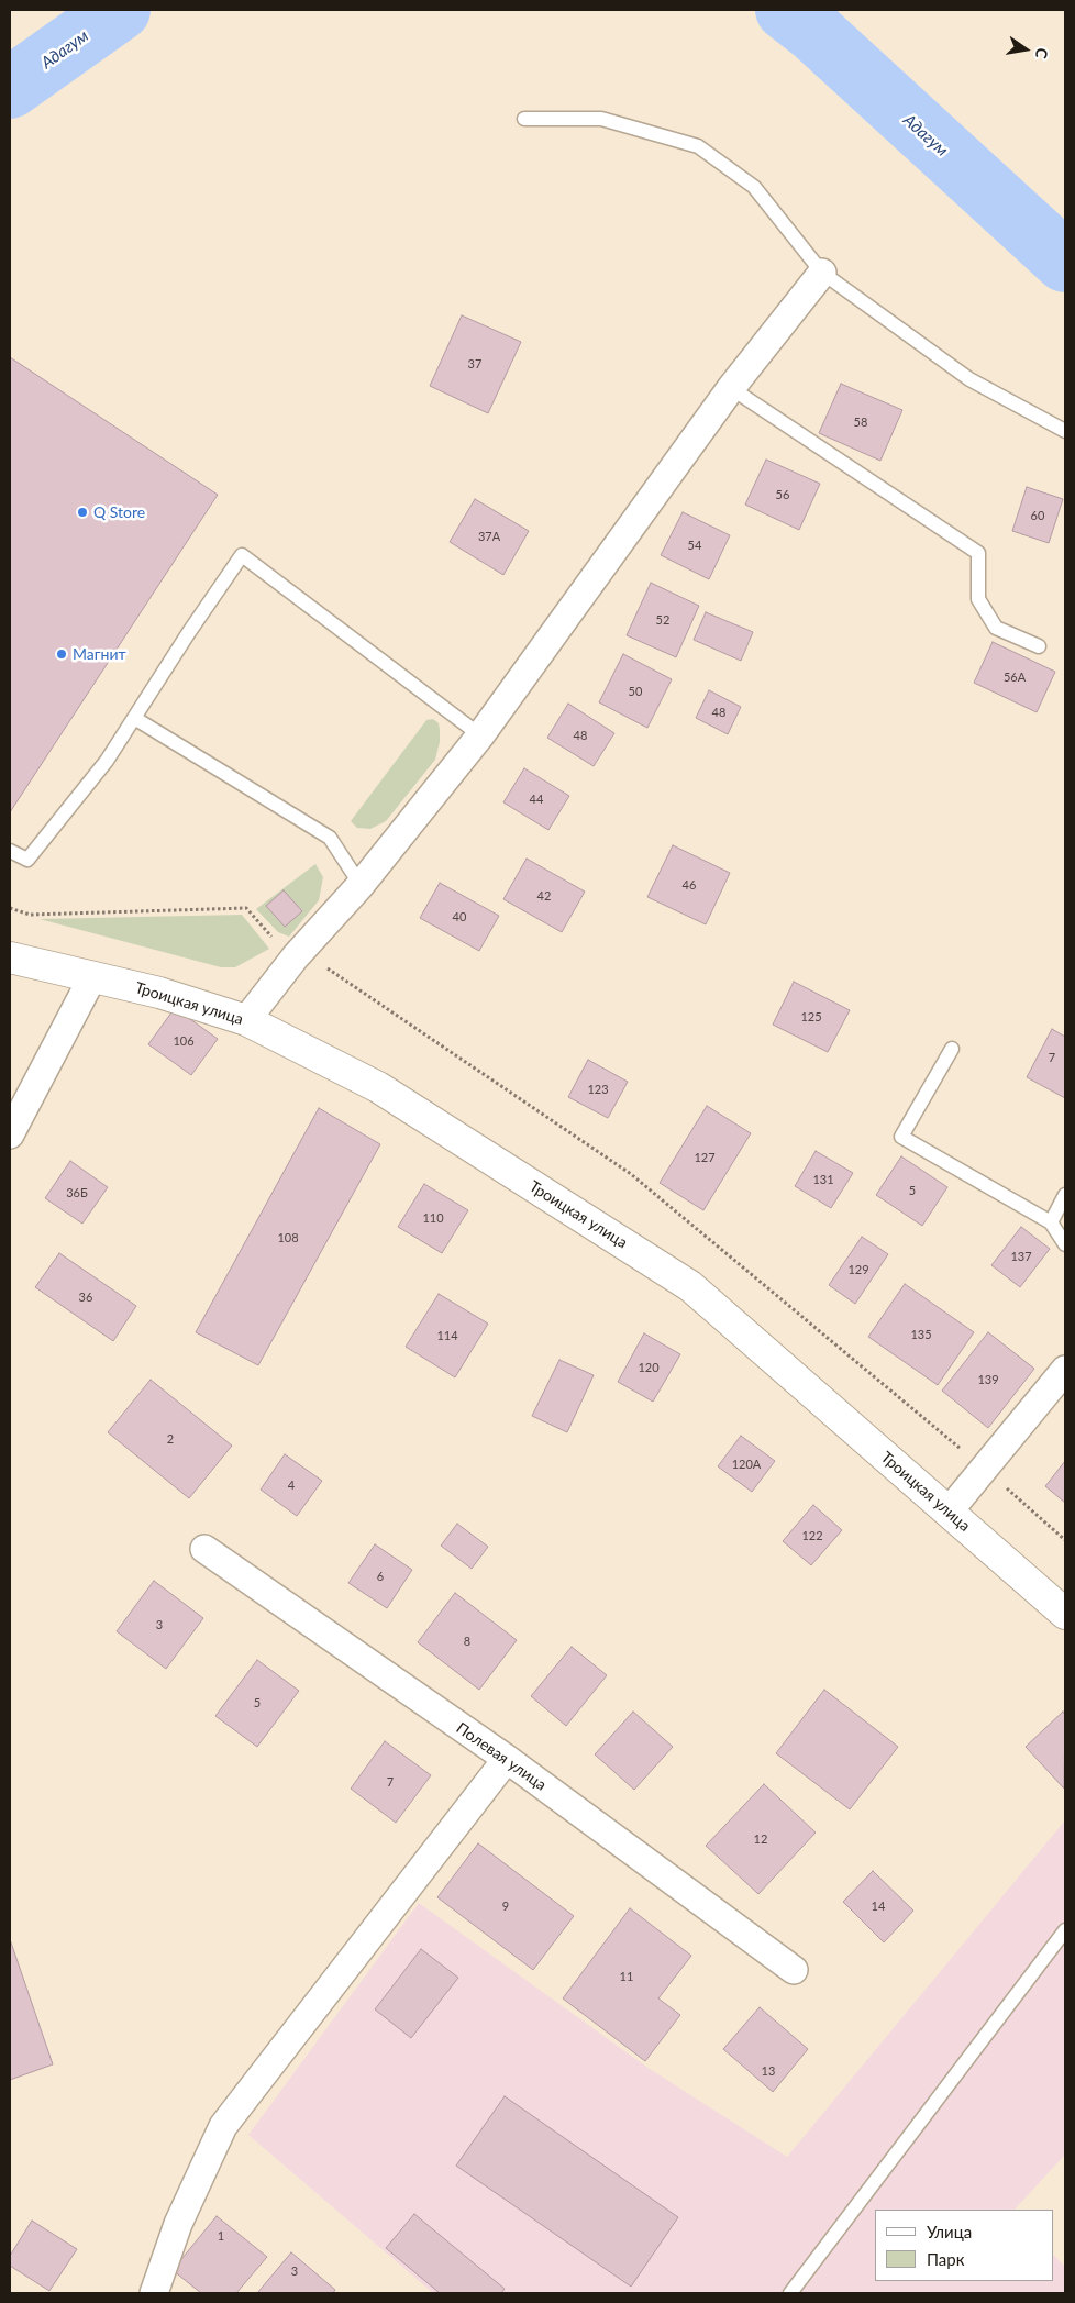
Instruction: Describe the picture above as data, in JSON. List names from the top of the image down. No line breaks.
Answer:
{"streets":{"main road":["Троицкая улица"],"street":["Полевая улица"]},"water":["Адагум"],"places":["Q Store","Магнит"],"house_numbers":["37","58","56","60","37А","54","52","56А","50","48","48","44","46","42","40","125","106","7","123","127","131","5","36Б","110","108","137","129","36","135","114","120","139","2","120А","4","122","6","3","8","5","7","12","9","14","11","13","1","3"],"legend":["Улица","Парк"],"north":"right"}
